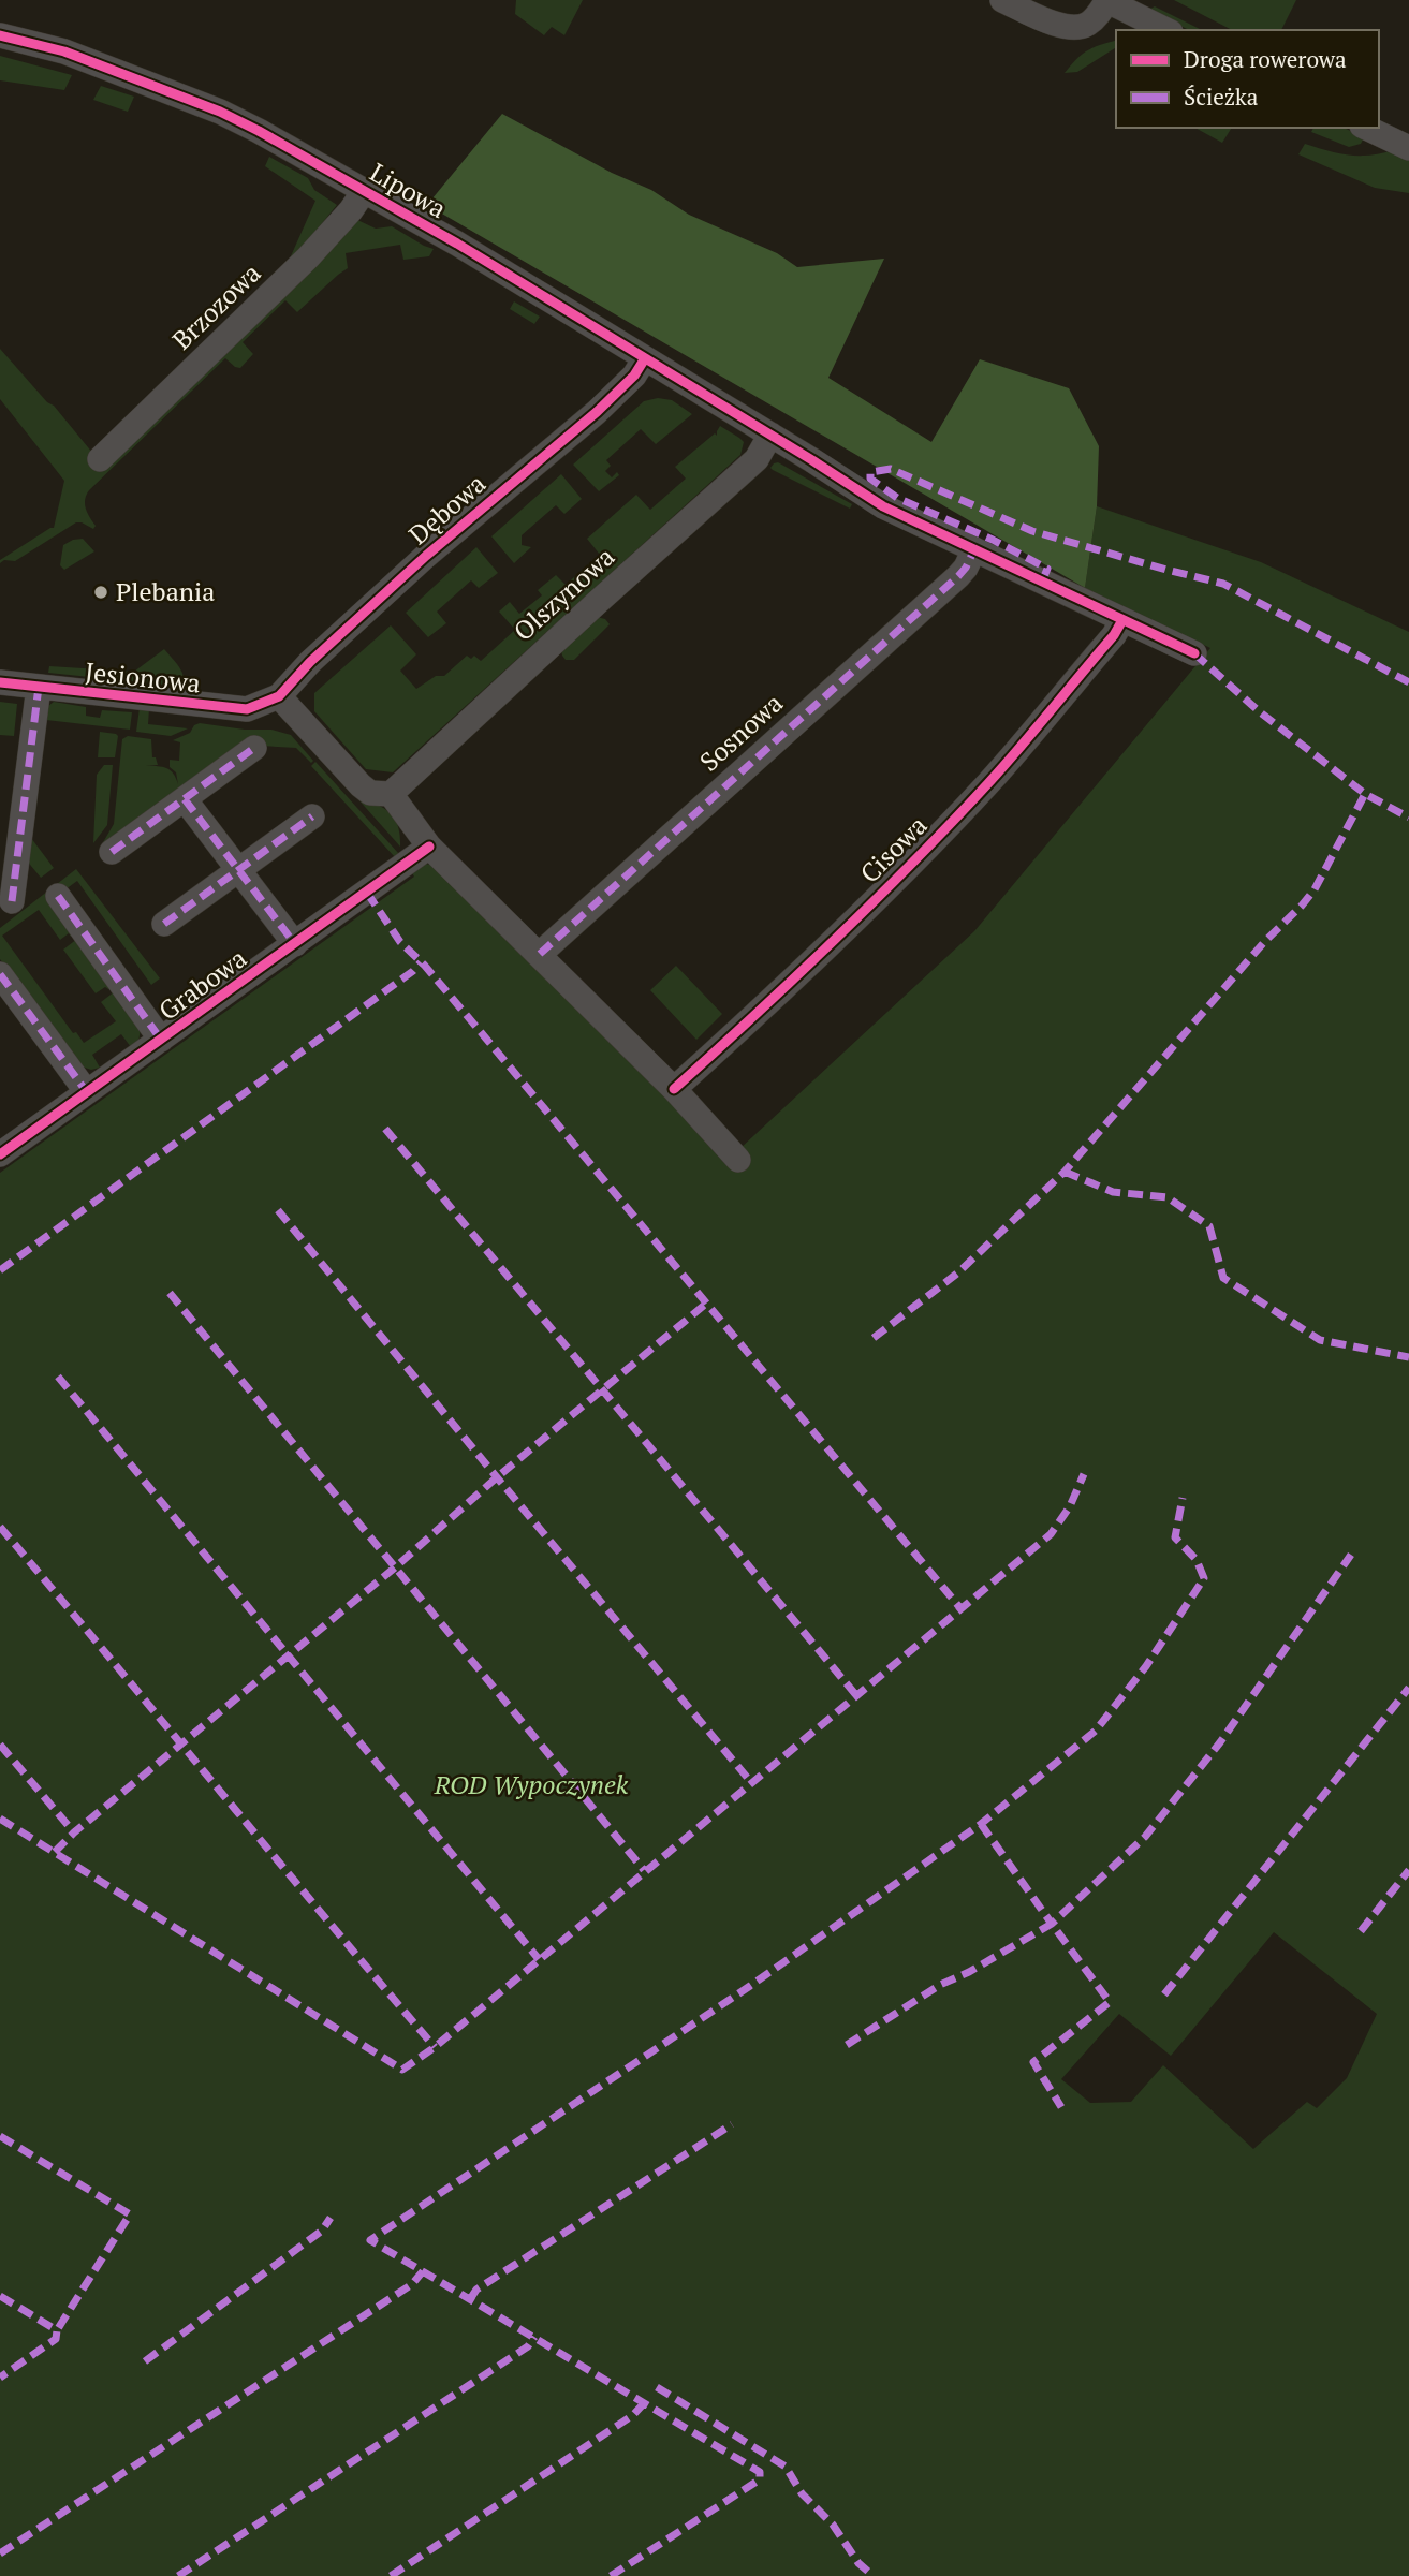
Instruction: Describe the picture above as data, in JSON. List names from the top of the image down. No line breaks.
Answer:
{"streets":{"street":["Lipowa","Brzozowa","Dębowa","Olszynowa","Jesionowa","Sosnowa","Cisowa","Grabowa"]},"crossings":[["Lipowa","Brzozowa"],["Lipowa","Dębowa"],["Lipowa","Olszynowa"],["Lipowa","Sosnowa"],["Lipowa","Cisowa"],["Dębowa","Jesionowa"]],"parks":["ROD Wypoczynek"],"places":["Plebania"],"legend":["Droga rowerowa","Ścieżka"]}
